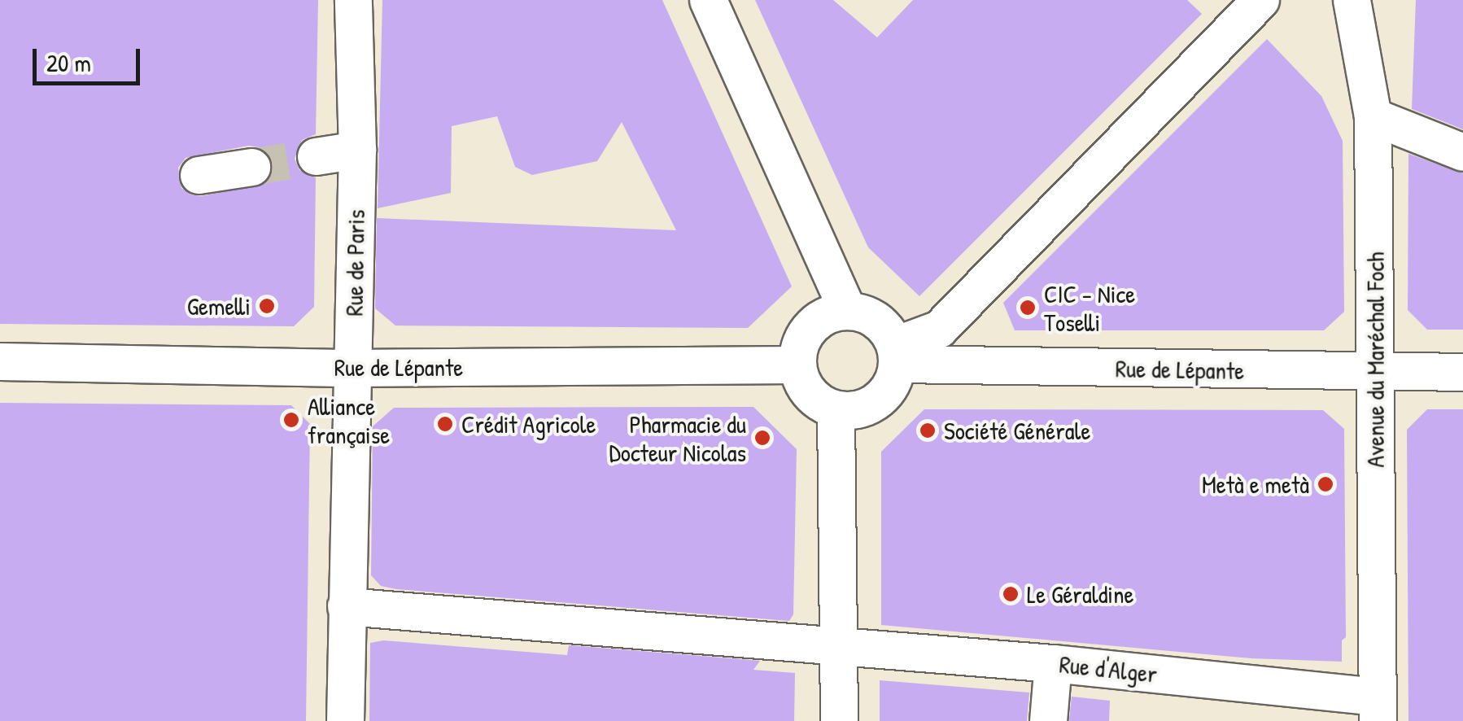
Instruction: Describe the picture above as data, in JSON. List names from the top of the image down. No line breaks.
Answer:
{"streets":{"street":["Rue de Paris","Avenue du Maréchal Foch","Rue de Lépante","Rue d'Alger"]},"crossings":[["Rue de Paris","Rue de Lépante"],["Rue de Paris","Rue d'Alger"],["Avenue du Maréchal Foch","Rue de Lépante"],["Avenue du Maréchal Foch","Rue d'Alger"]],"places":["Gemelli","CIC - Nice Toselli","Alliance française","Crédit Agricole","Société Générale","Pharmacie du Docteur Nicolas","Metà e metà","Le Géraldine"],"scale_bar":"20 m"}
